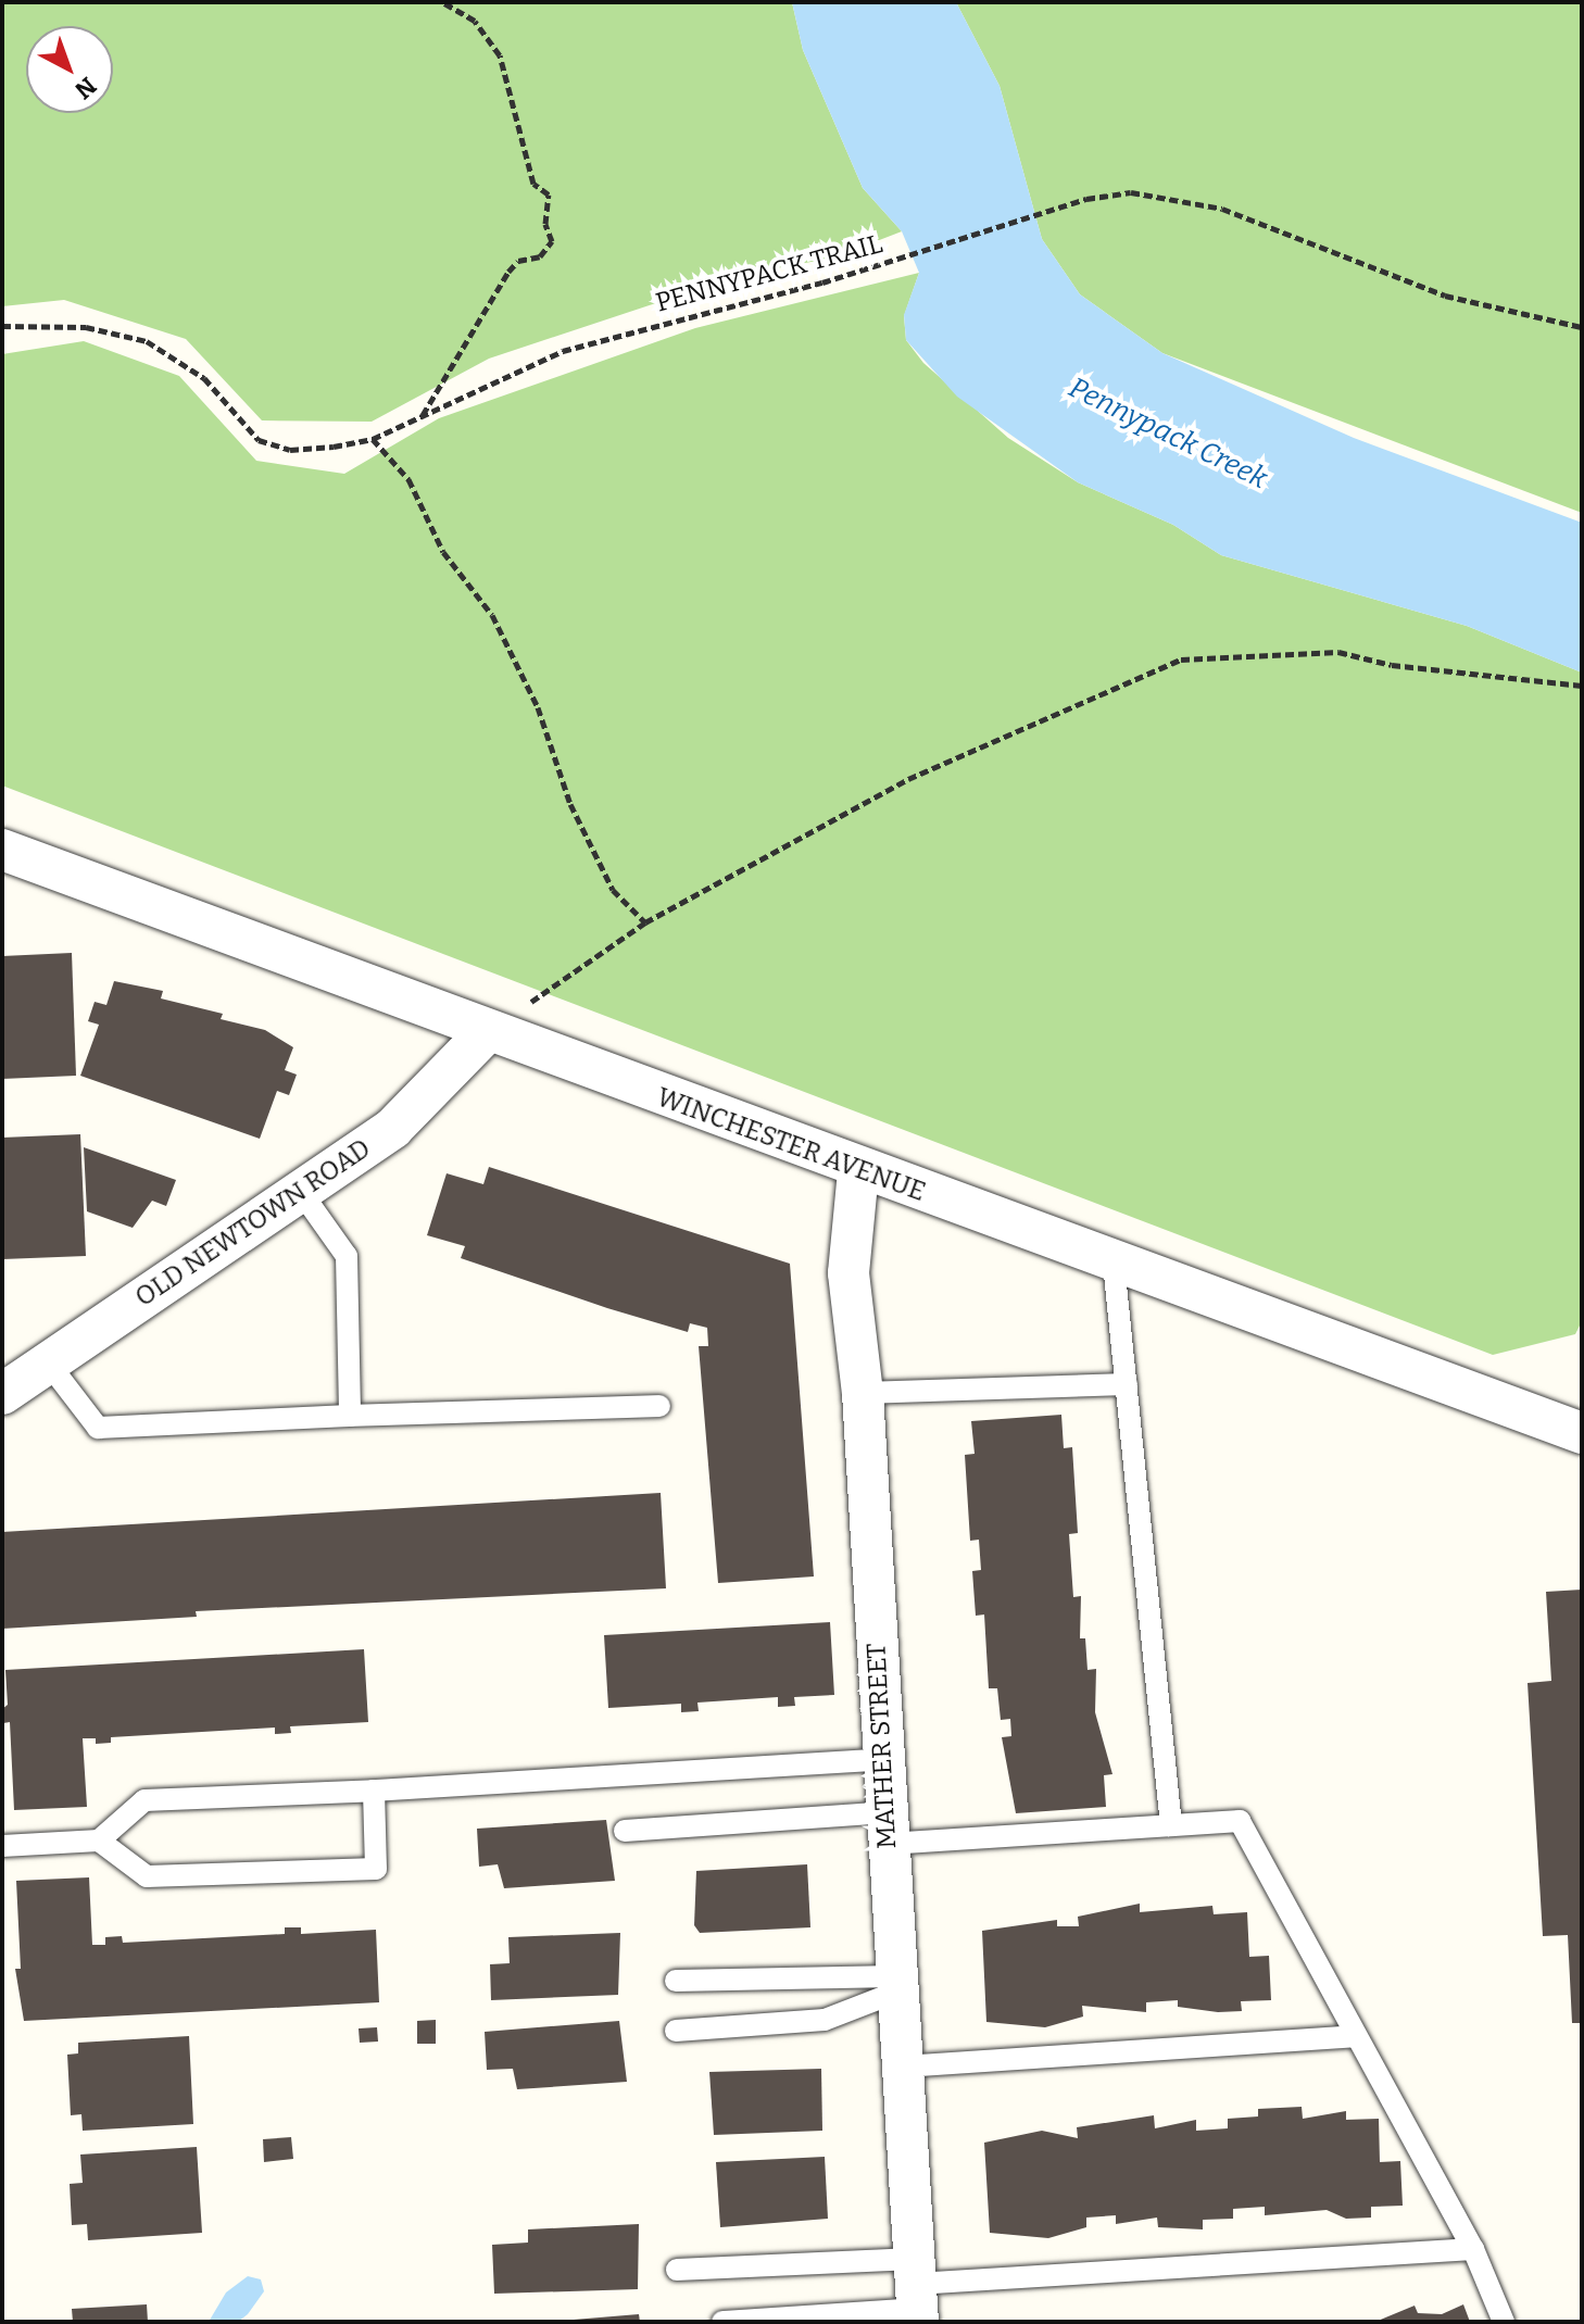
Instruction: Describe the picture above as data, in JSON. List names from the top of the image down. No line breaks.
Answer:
{"streets":{"street":["WINCHESTER AVENUE","OLD NEWTOWN ROAD","MATHER STREET"],"path":["PENNYPACK TRAIL"]},"crossings":[["WINCHESTER AVENUE","OLD NEWTOWN ROAD"],["WINCHESTER AVENUE","MATHER STREET"]],"water":["Pennypack Creek"],"north":"bottom right"}
